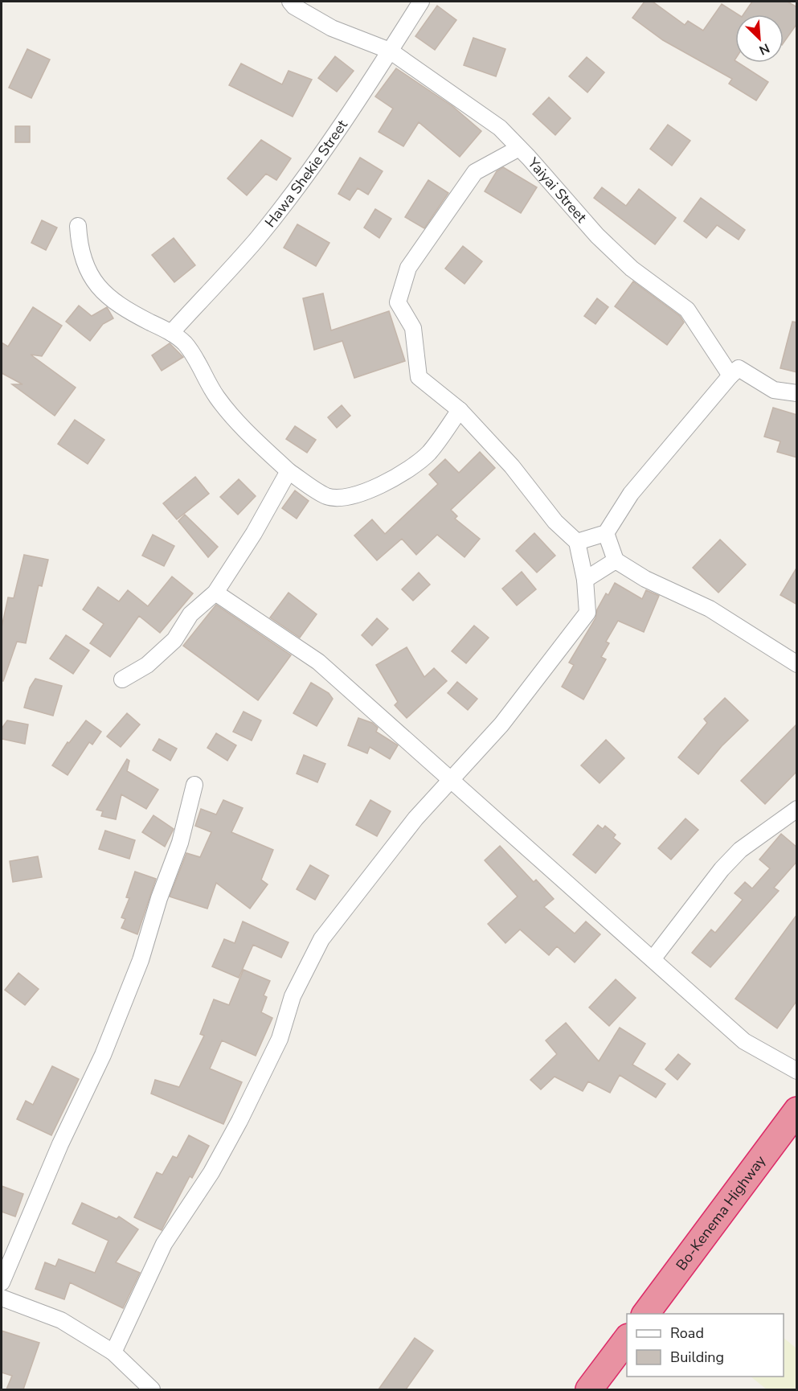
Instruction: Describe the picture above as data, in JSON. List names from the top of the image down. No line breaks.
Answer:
{"streets":{"highway":["Bo-Kenema Highway"],"street":["Hawa Shekie Street","Yaiyai Street"]},"crossings":[["Hawa Shekie Street","Yaiyai Street"]],"legend":["Road","Building"],"north":"bottom right"}
